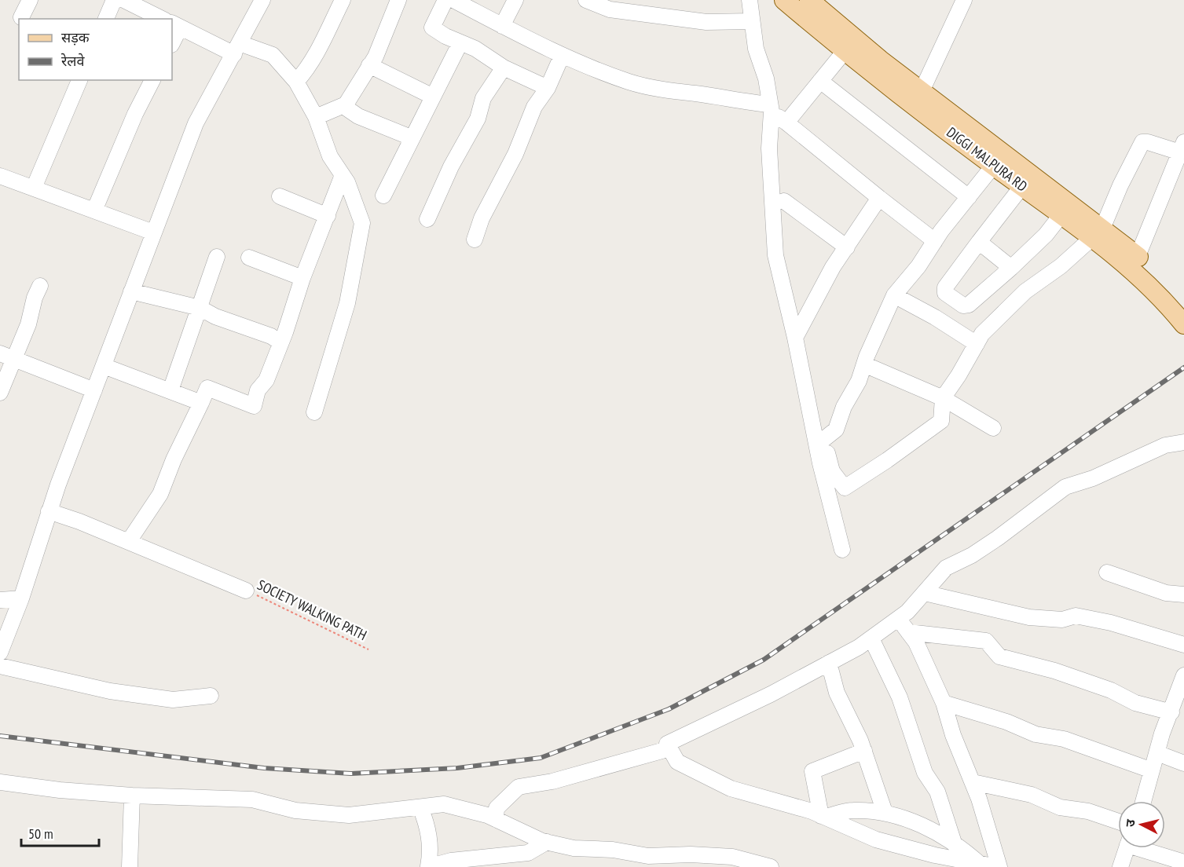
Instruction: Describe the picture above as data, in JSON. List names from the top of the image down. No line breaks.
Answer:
{"streets":{"main road":["DIGGI MALPURA RD"],"path":["SOCIETY WALKING PATH"]},"legend":["सड़क","रेलवे"],"scale_bar":"50 m","north":"left"}
